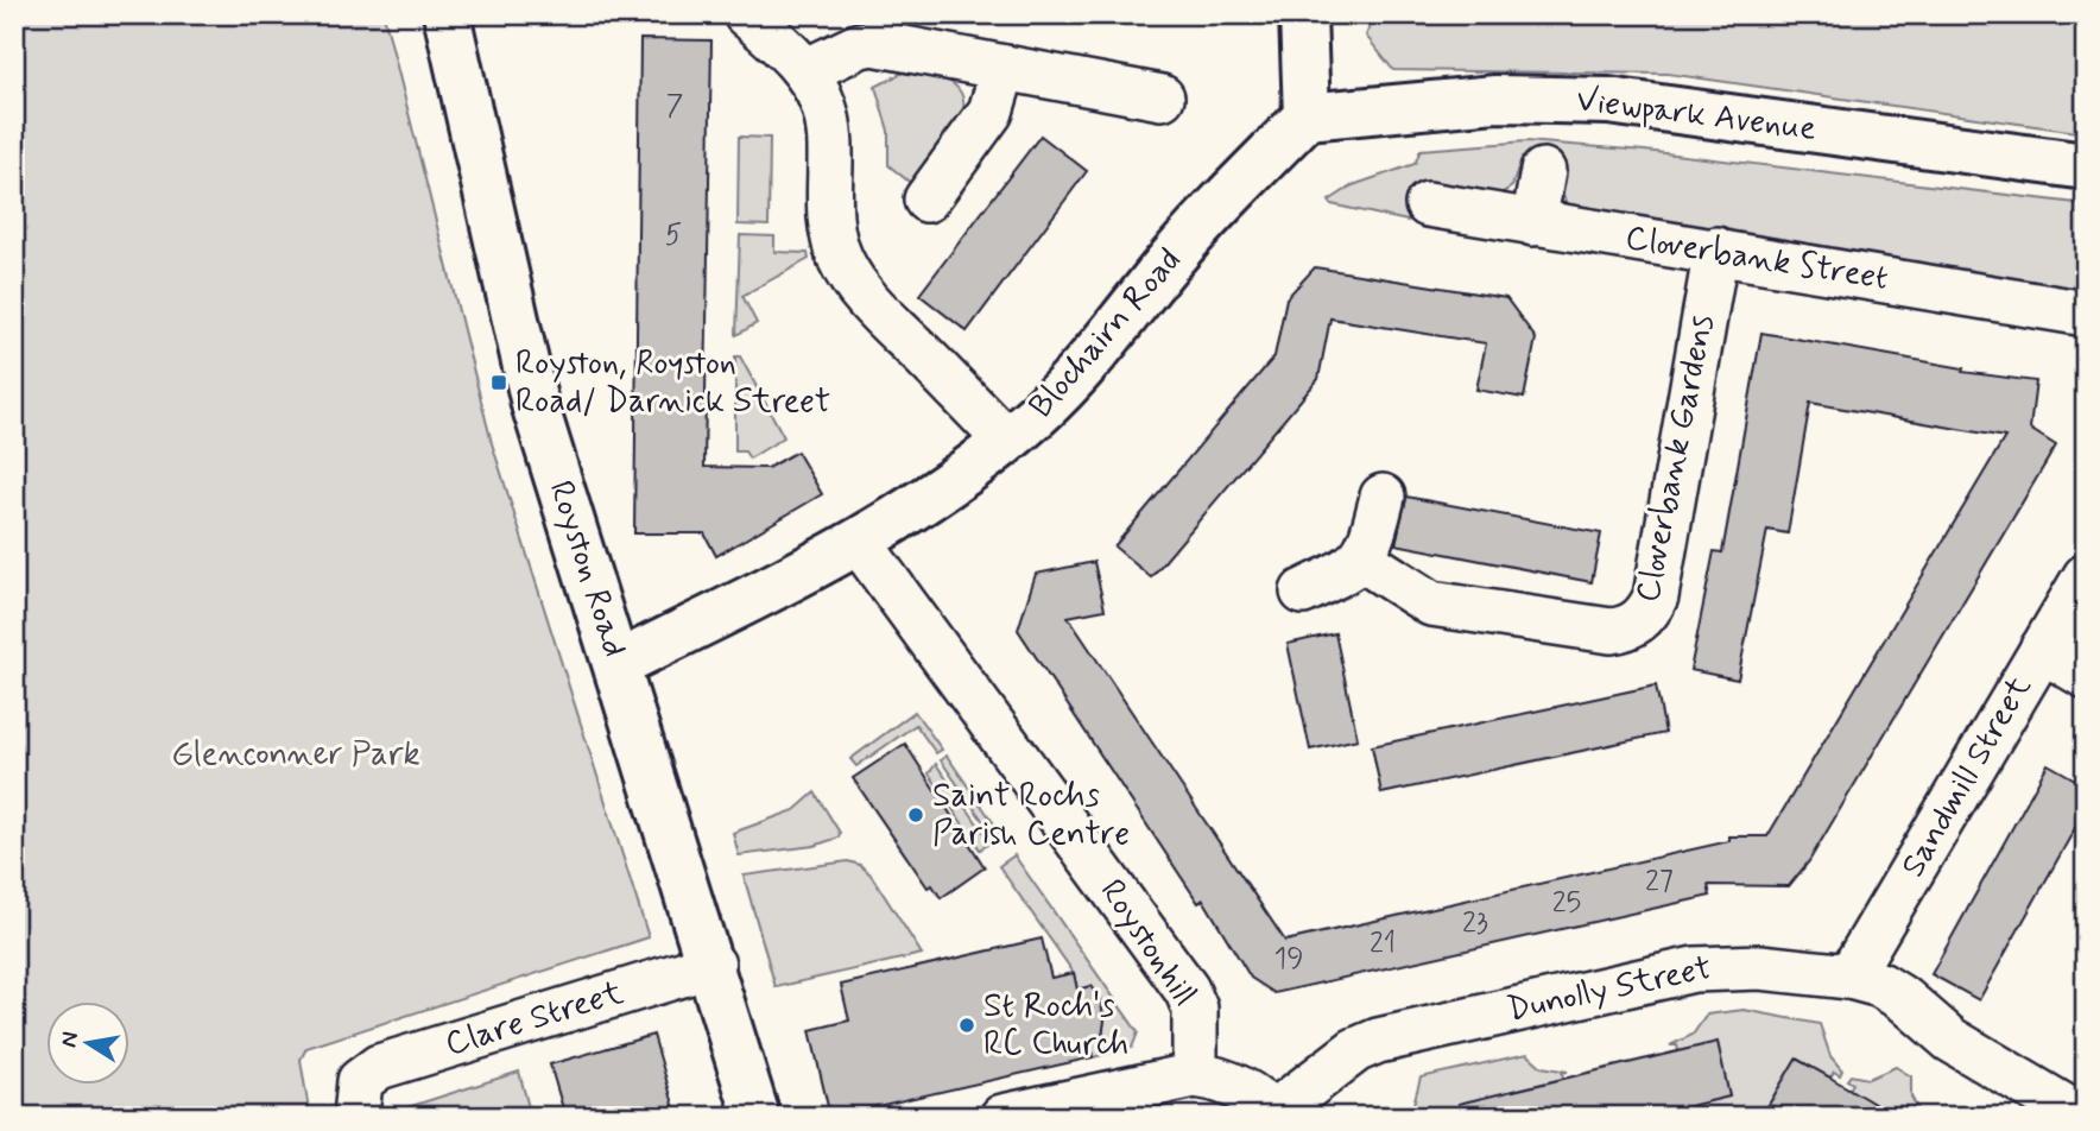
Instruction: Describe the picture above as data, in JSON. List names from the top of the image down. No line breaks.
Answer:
{"streets":{"street":["Viewpark Avenue","Cloverbank Street","Blochairn Road","Cloverbank Gardens","Royston Road","Sandmill Street","Roystonhill","Dunolly Street","Clare Street"]},"crossings":[["Viewpark Avenue","Blochairn Road"],["Cloverbank Street","Cloverbank Gardens"],["Blochairn Road","Royston Road"],["Blochairn Road","Roystonhill"],["Royston Road","Clare Street"],["Sandmill Street","Dunolly Street"]],"parks":["Glenconner Park"],"places":{"transit":["Royston, Royston Road/ Darnick Street"],"other":["Saint Rochs Parish Centre","St Roch's RC Church"]},"house_numbers":["7","5","27","25","23","21","19"],"north":"left"}
